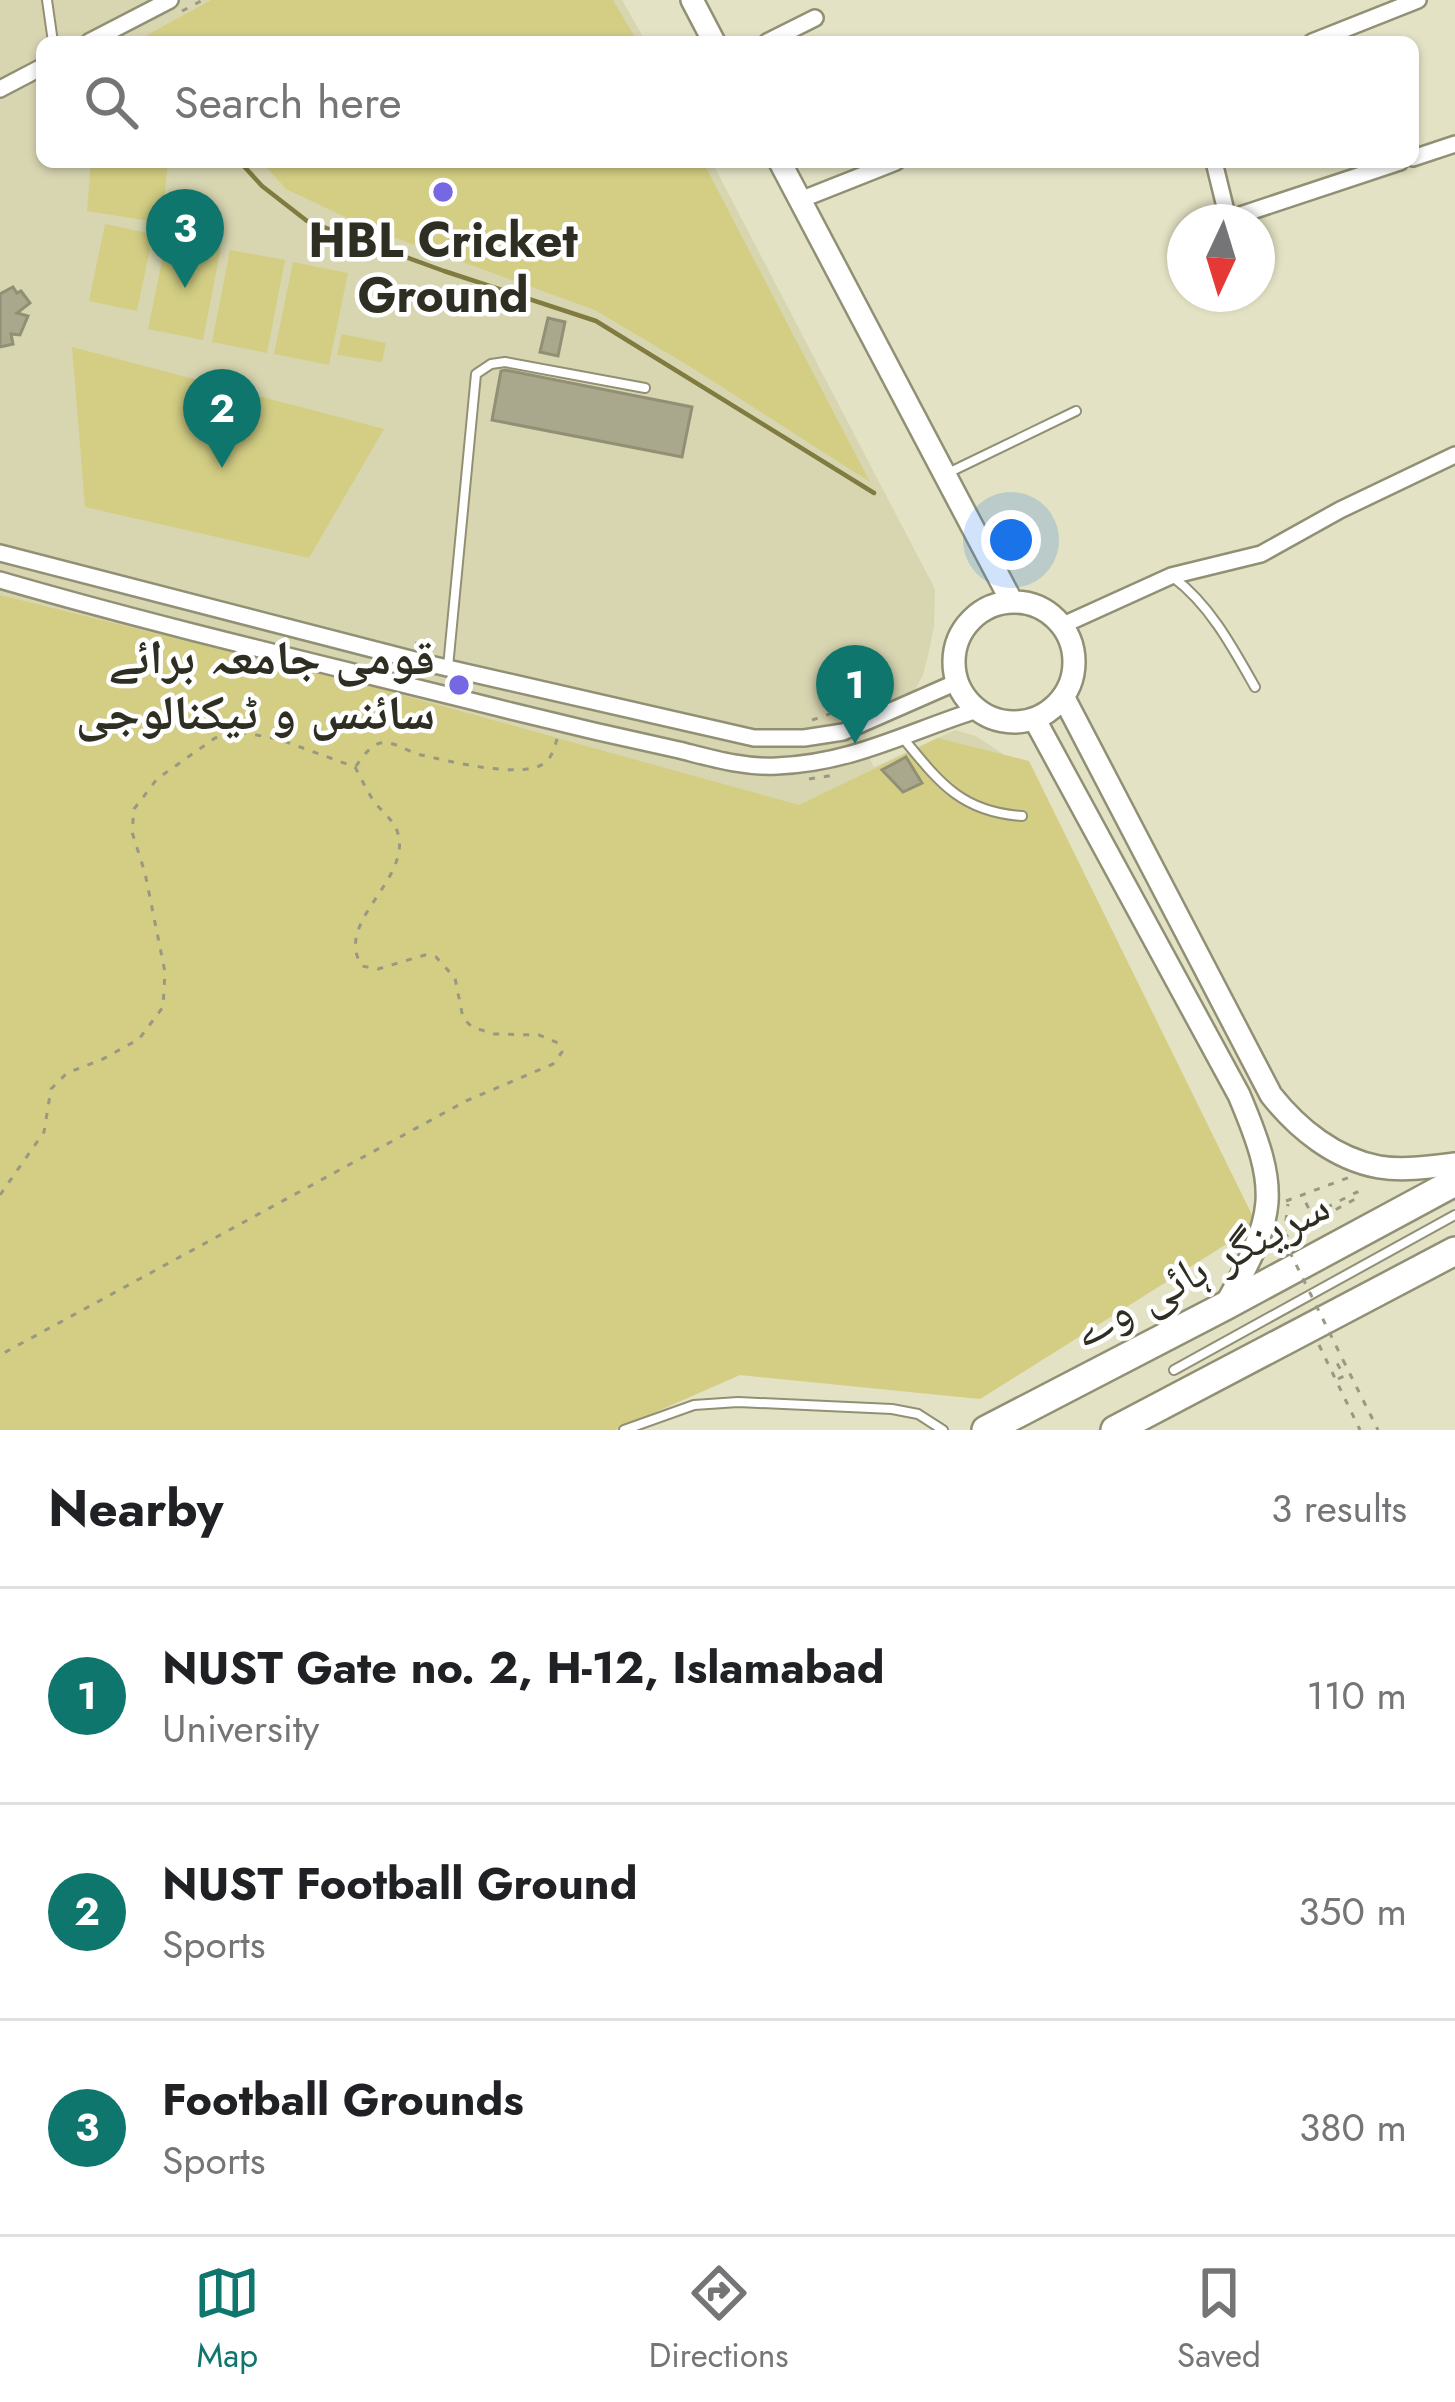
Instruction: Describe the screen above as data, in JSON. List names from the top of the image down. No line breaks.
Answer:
{"streets":{"highway":["سرینگر ہائی وے"]},"places":["HBL Cricket Ground","قومی جامعہ برائے سائنس و ٹیکنالوجی"],"north":"bottom","page":{"search":"Search here","pins":["3","2","1"],"heading":["Nearby","3 results"],"list":[{"mark":"1","name":"NUST Gate no. 2, H-12, Islamabad","note":"University","value":"110 m"},{"mark":"2","name":"NUST Football Ground","note":"Sports","value":"350 m"},{"mark":"3","name":"Football Grounds","note":"Sports","value":"380 m"}],"nav":["Map","Directions","Saved"]}}
